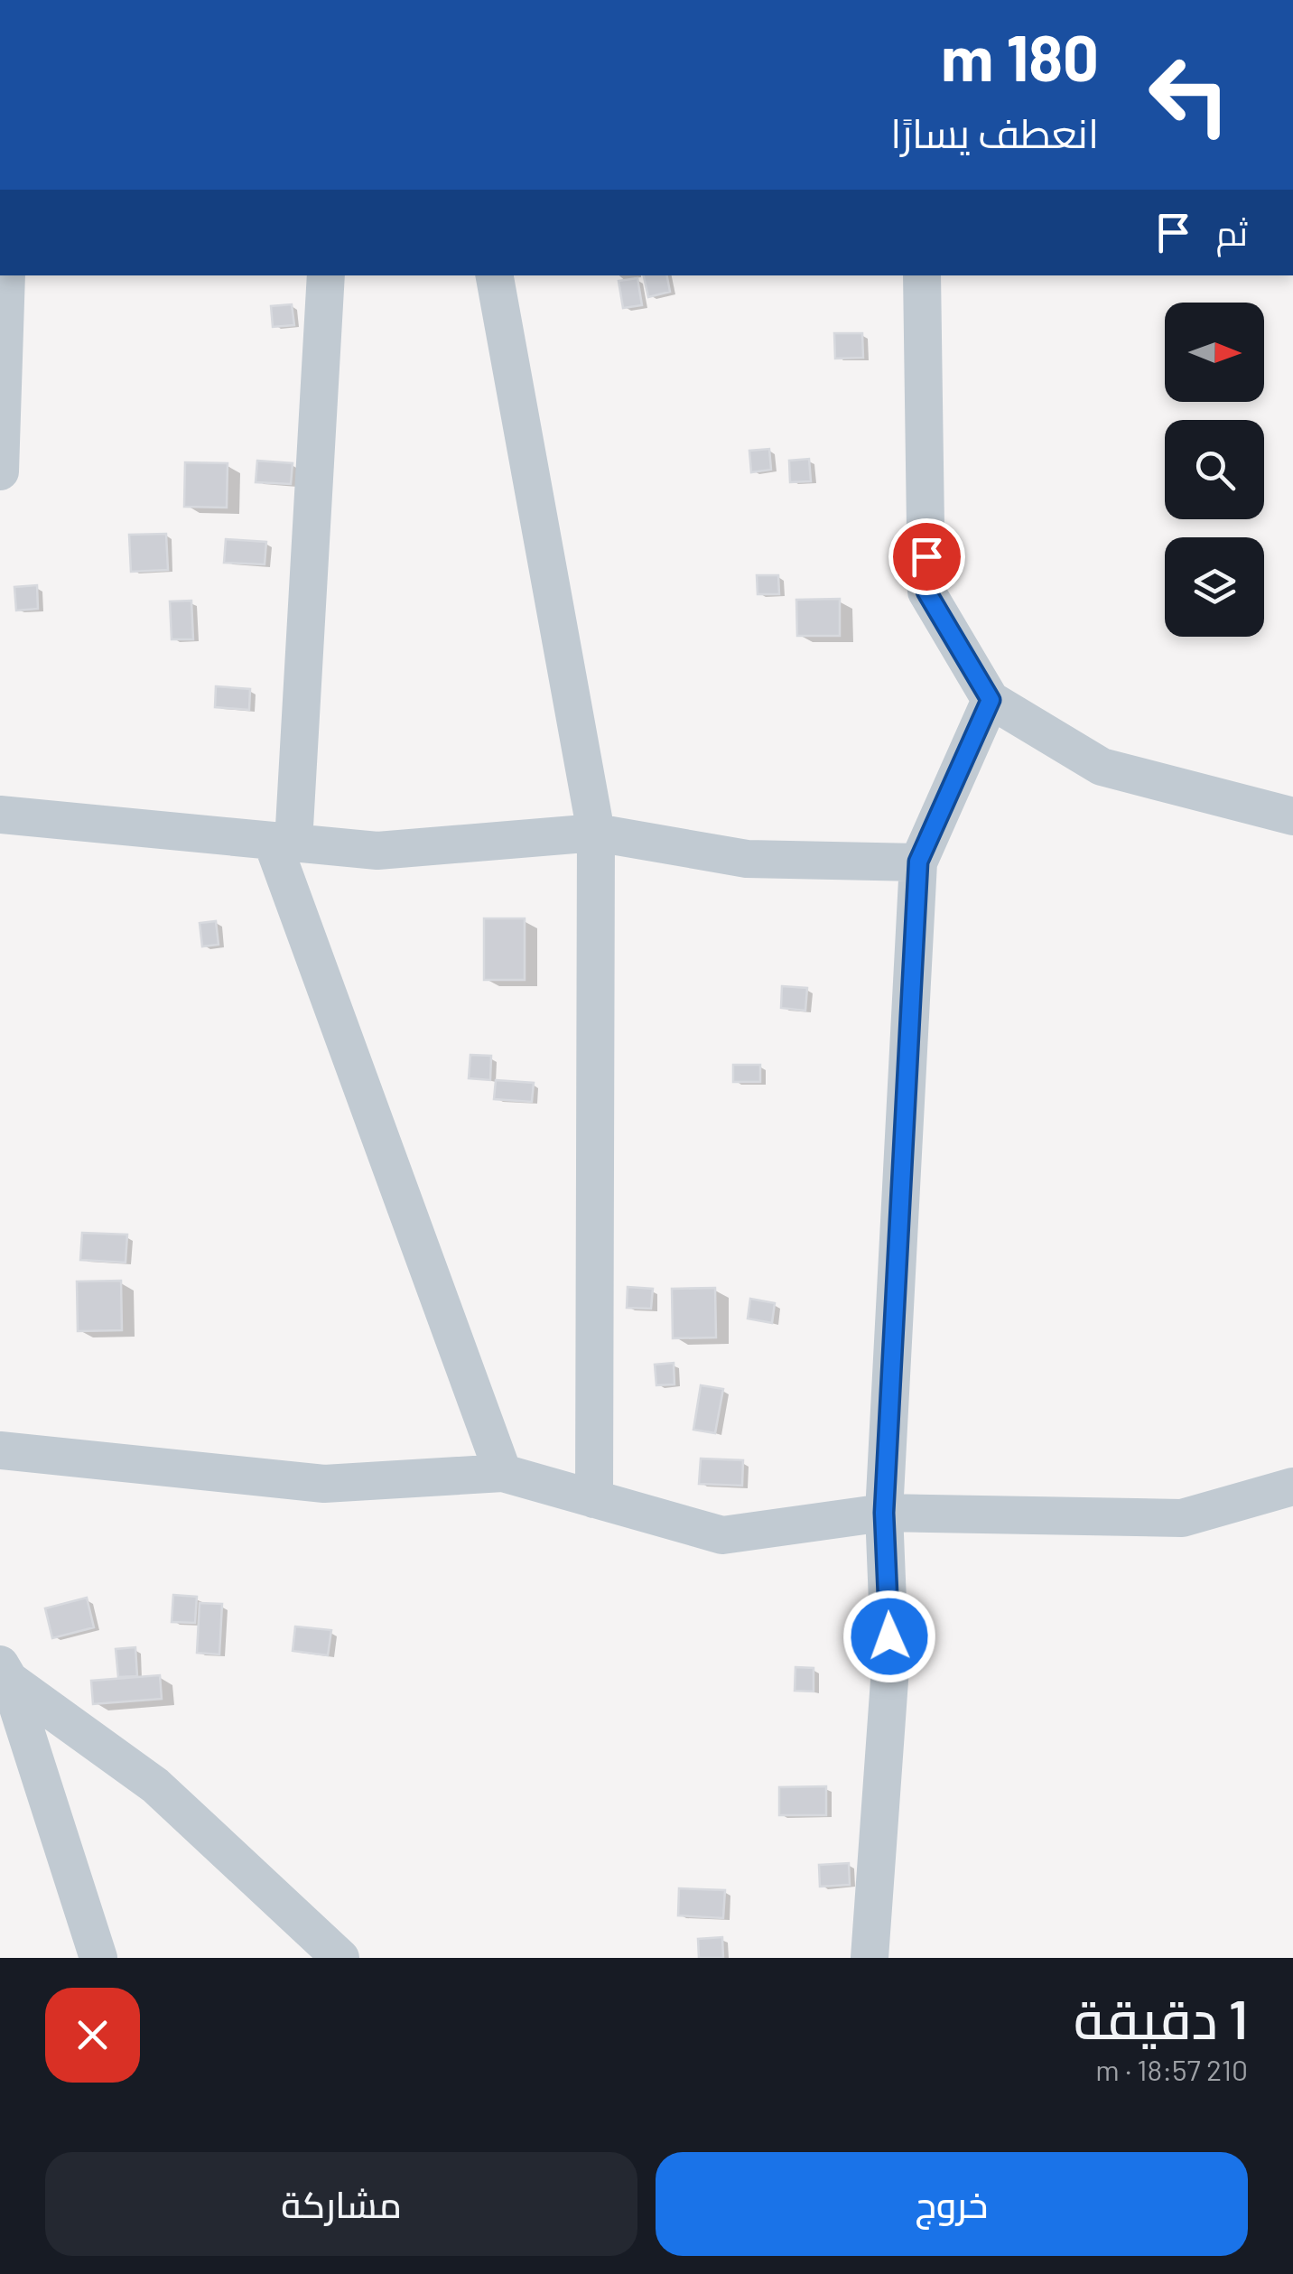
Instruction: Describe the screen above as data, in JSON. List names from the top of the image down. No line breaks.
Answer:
{"north":"right","page":{"turn":["180 m","انعطف يسارًا"],"then":"ثم","heading":["1 دقيقة","210 m · 18:57"],"buttons":["خروج","مشاركة"]}}
